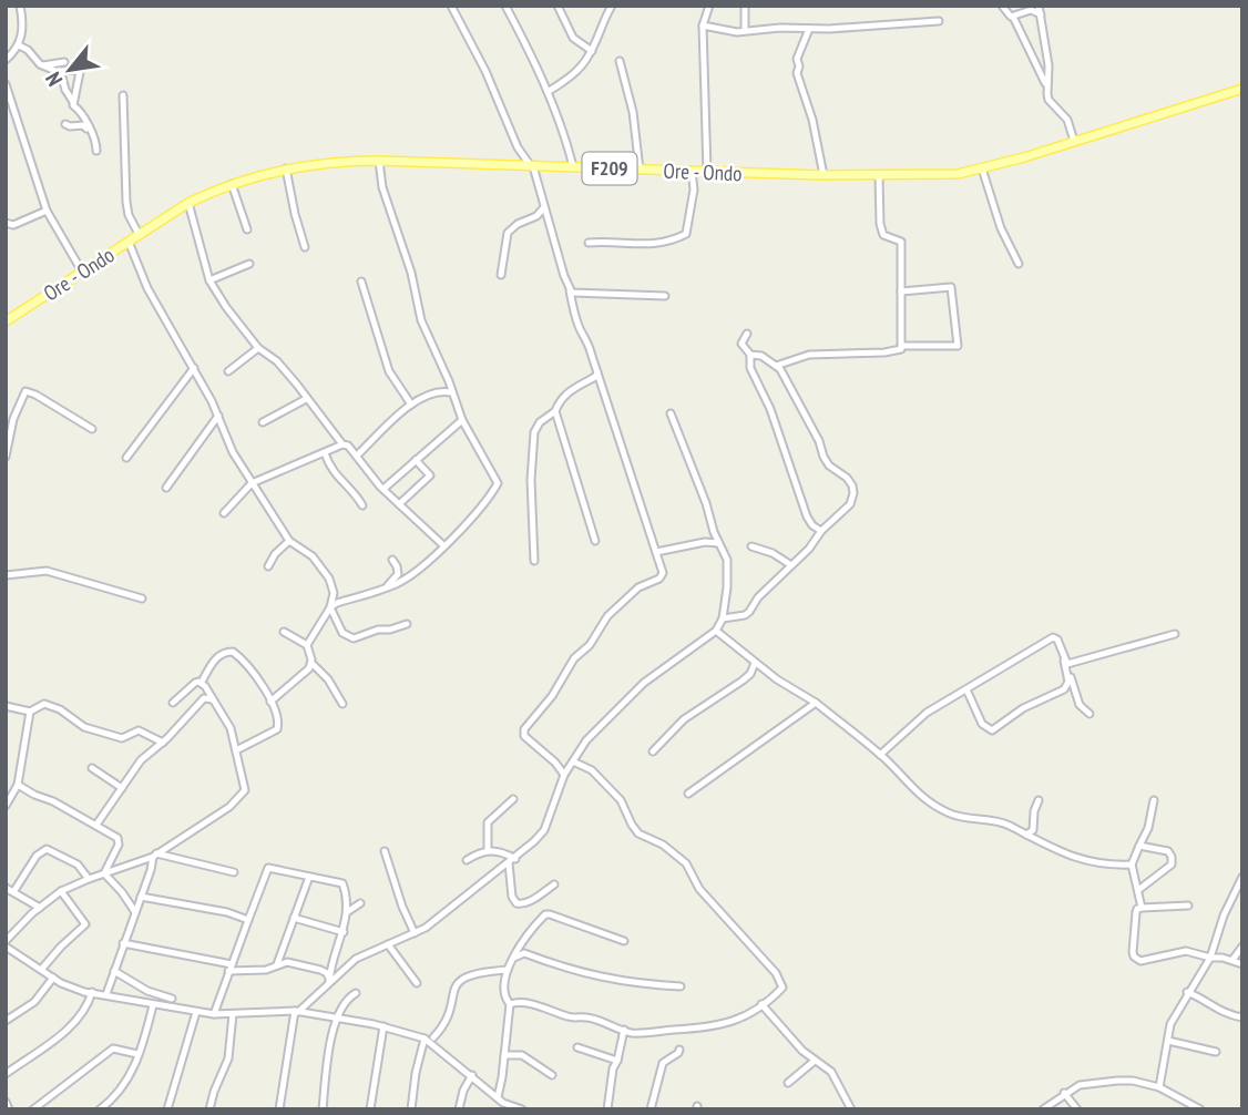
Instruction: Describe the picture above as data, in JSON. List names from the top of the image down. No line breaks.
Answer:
{"streets":{"main road":["F209","Ore - Ondo"]},"north":"bottom left"}
